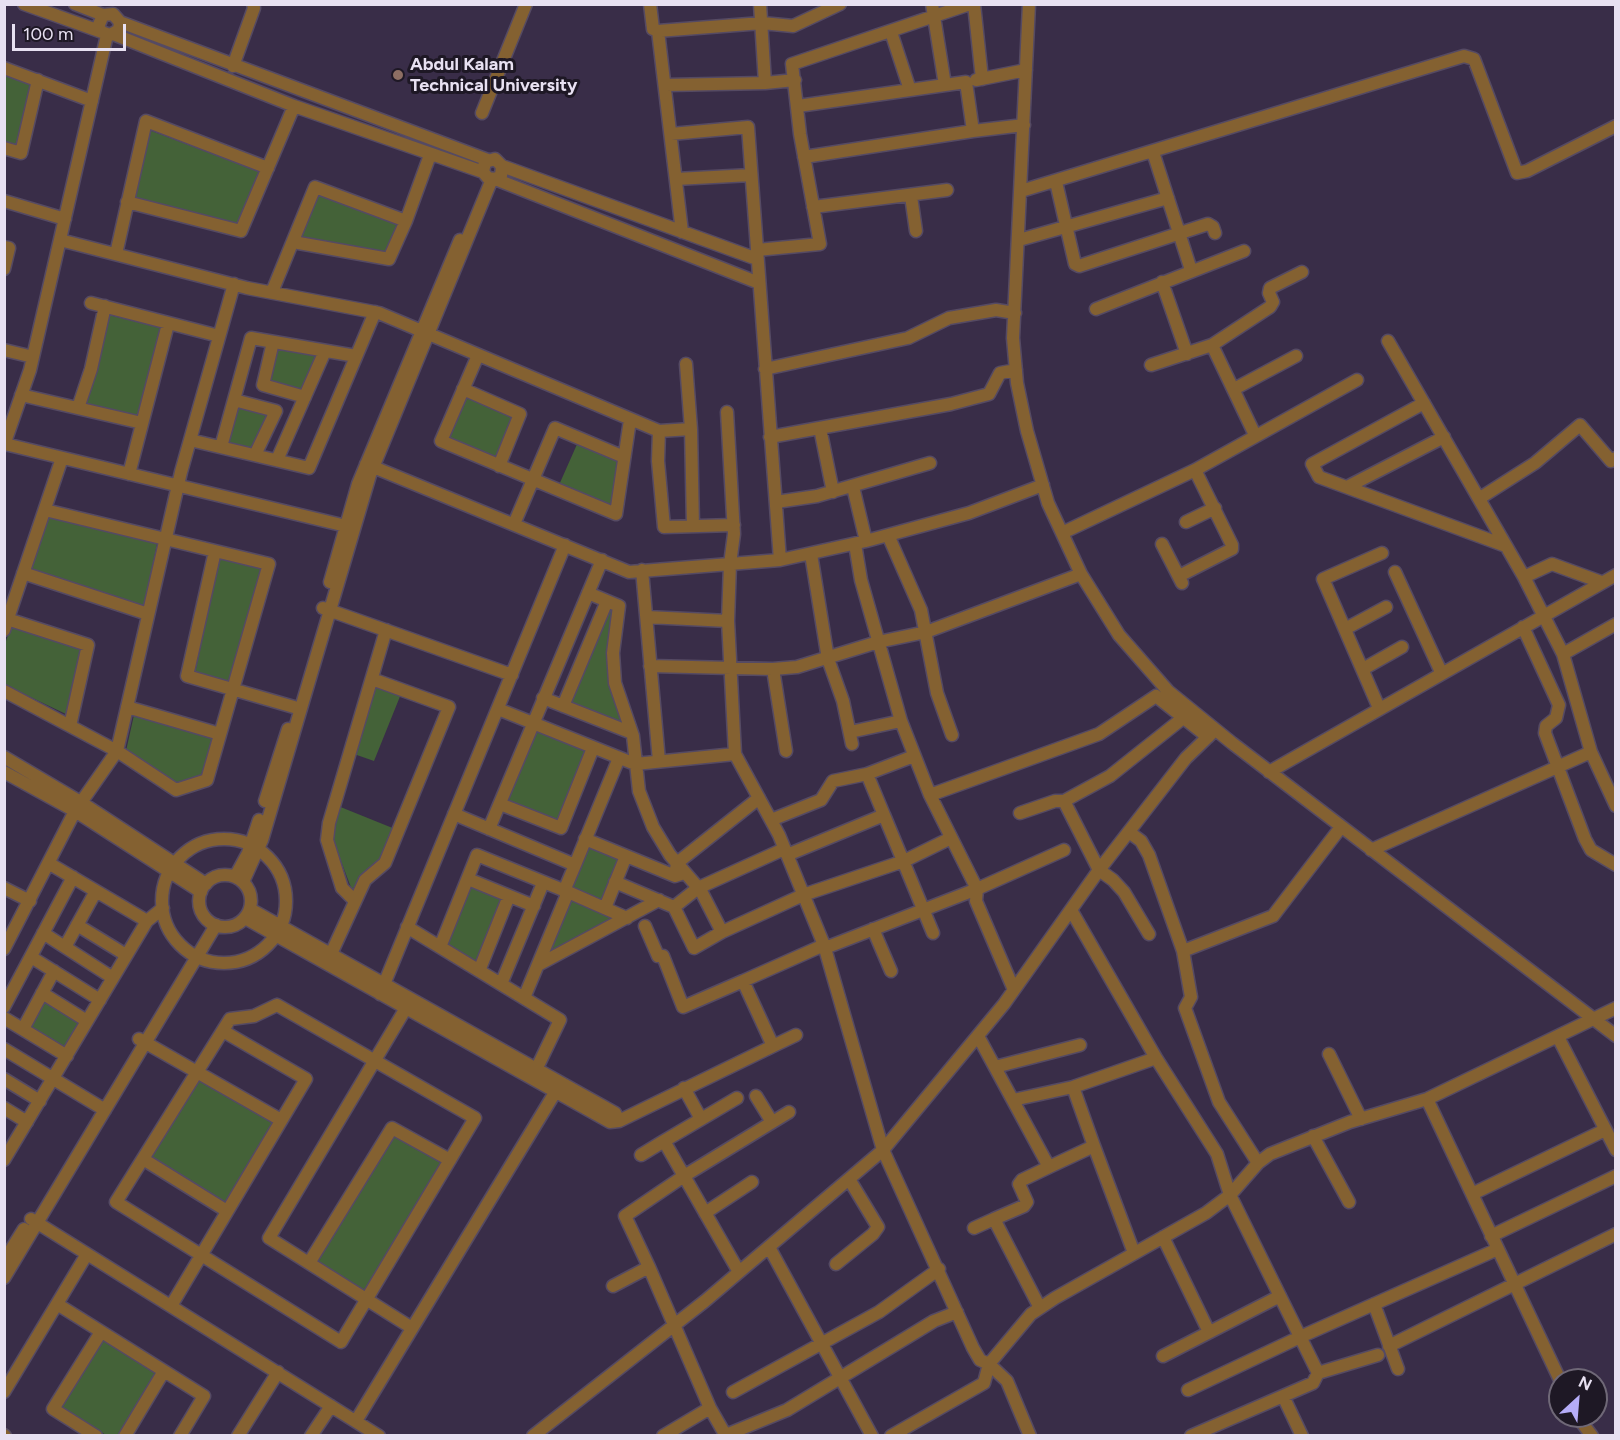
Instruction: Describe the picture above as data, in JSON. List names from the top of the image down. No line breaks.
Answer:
{"places":["Abdul Kalam Technical University"],"scale_bar":"100 m","north":"top right"}
